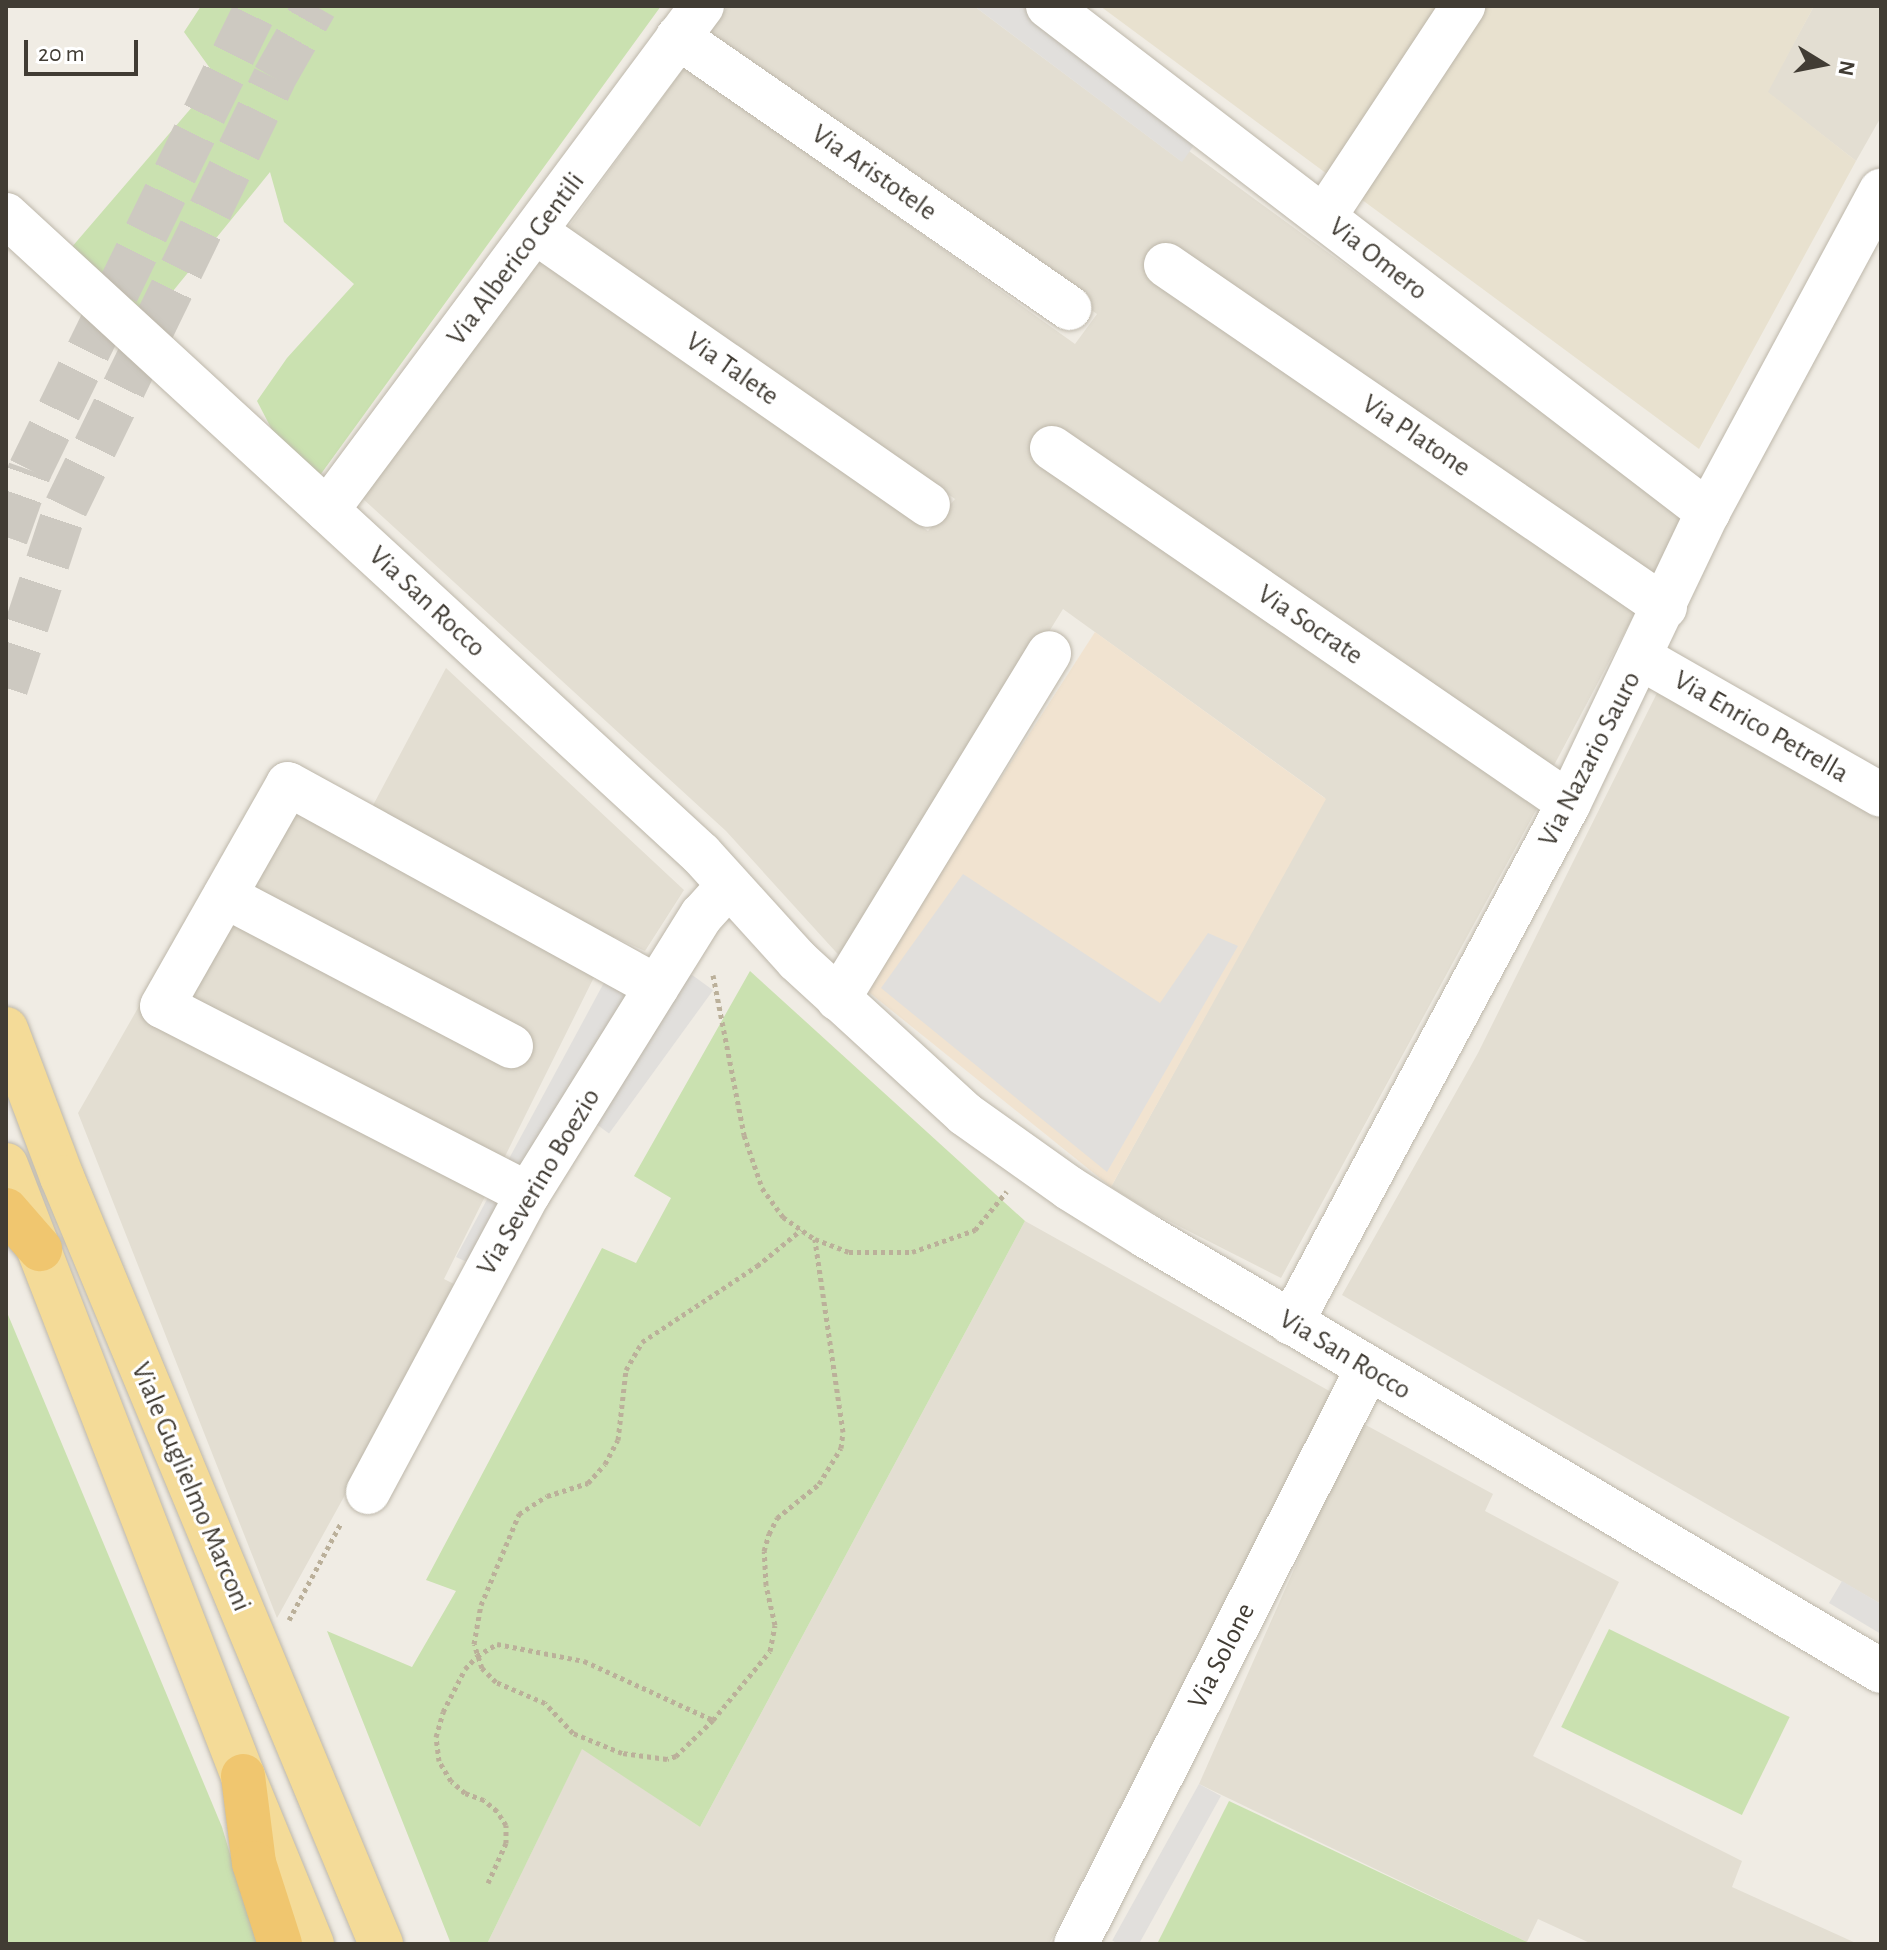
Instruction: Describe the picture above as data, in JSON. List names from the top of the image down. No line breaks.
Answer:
{"streets":{"main road":["Viale Guglielmo Marconi"],"street":["Via Aristotele","Via Alberico Gentili","Via Omero","Via Talete","Via Platone","Via San Rocco","Via Socrate","Via Enrico Petrella","Via Nazario Sauro","Via Severino Boezio","Via Solone"]},"crossings":[["Via Aristotele","Via Alberico Gentili"],["Via Alberico Gentili","Via Talete"],["Via Alberico Gentili","Via San Rocco"],["Via Omero","Via Nazario Sauro"],["Via Platone","Via Nazario Sauro"],["Via San Rocco","Via Nazario Sauro"],["Via San Rocco","Via Severino Boezio"],["Via San Rocco","Via Solone"],["Via Socrate","Via Nazario Sauro"],["Via Enrico Petrella","Via Nazario Sauro"]],"scale_bar":"20 m","north":"right"}
